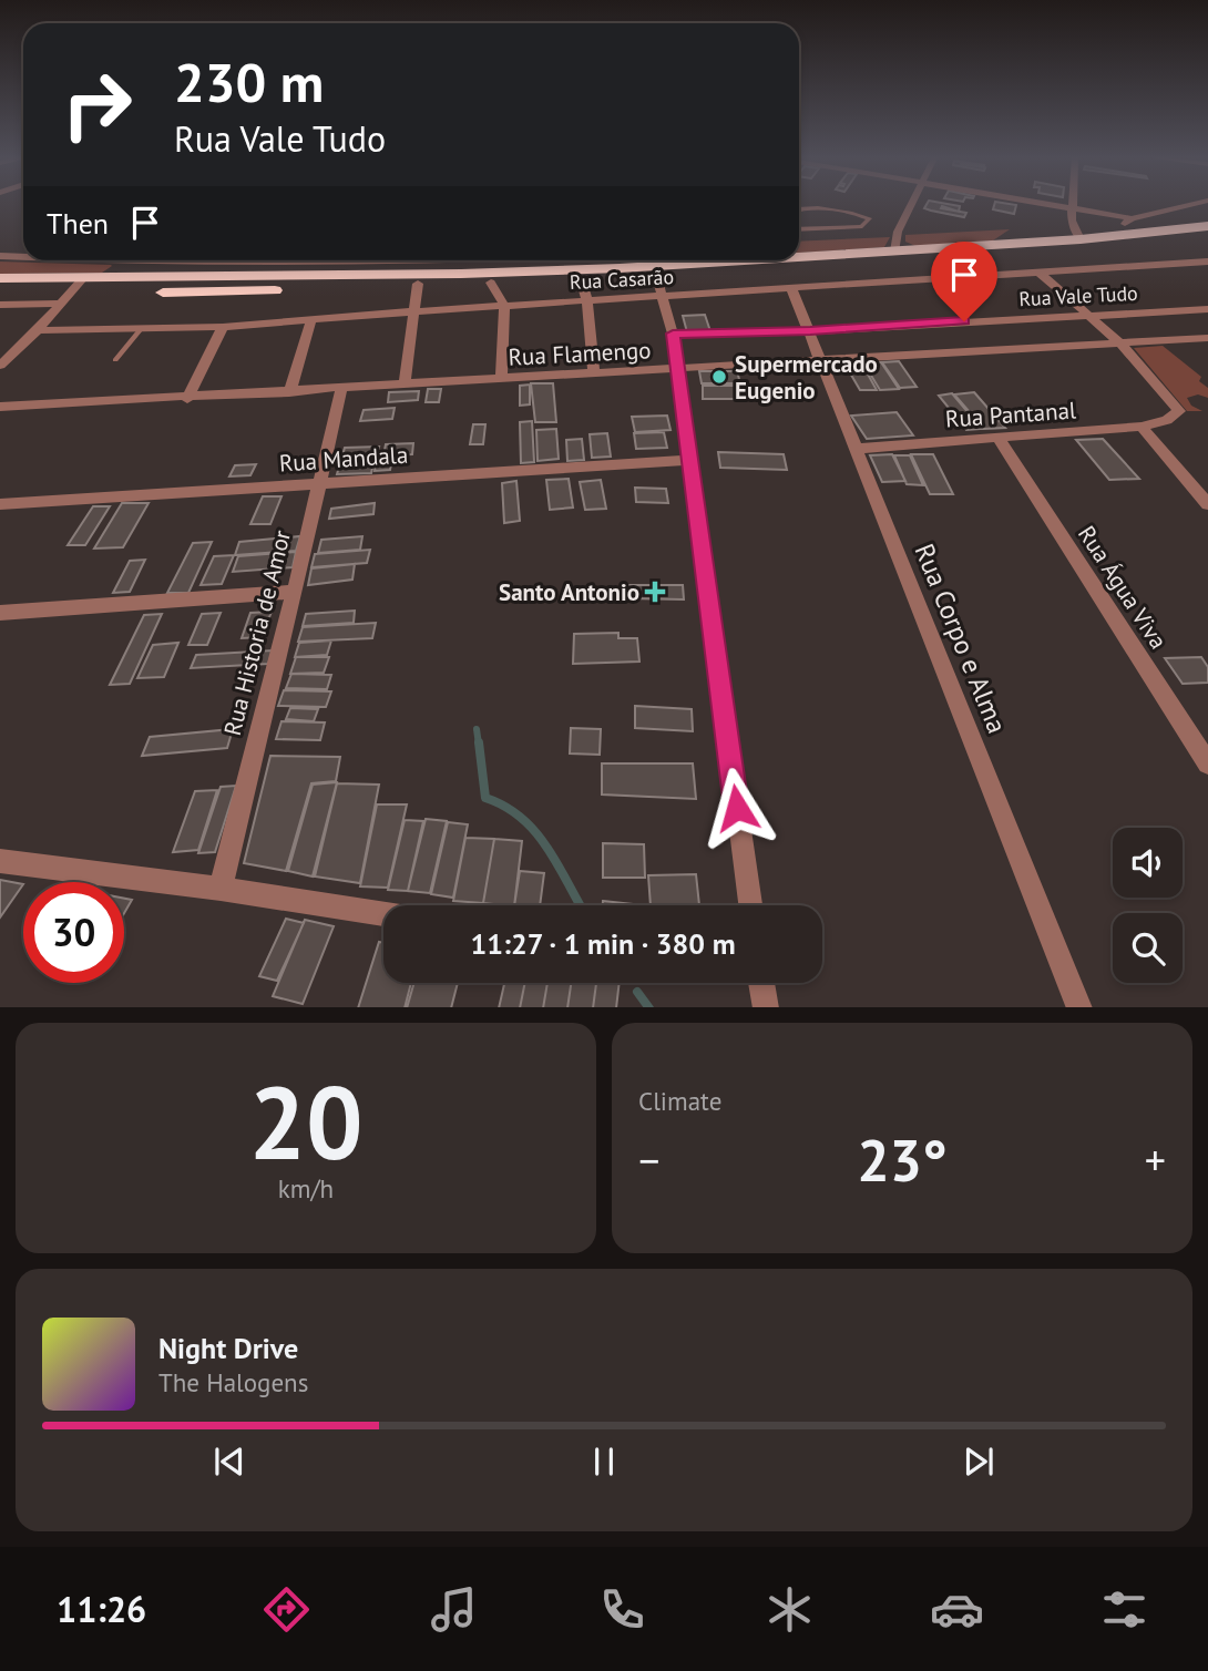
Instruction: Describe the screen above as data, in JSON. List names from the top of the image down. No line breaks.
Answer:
{"streets":{"street":["Rua Casarão","Rua Vale Tudo","Rua Flamengo","Rua Pantanal","Rua Mandala","Rua Água Viva","Rua Historia de Amor","Rua Corpo e Alma"]},"crossings":[["Rua Casarão","Rua Corpo e Alma"],["Rua Vale Tudo","Rua Corpo e Alma"],["Rua Flamengo","Rua Pantanal"],["Rua Flamengo","Rua Historia de Amor"],["Rua Flamengo","Rua Corpo e Alma"],["Rua Pantanal","Rua Água Viva"],["Rua Pantanal","Rua Corpo e Alma"],["Rua Mandala","Rua Historia de Amor"]],"places":{"other":["Supermercado Eugenio"],"health":["Santo Antonio"]},"page":{"turn":["230 m","Rua Vale Tudo"],"then":"Then","limit":"30","trip":"11:27 · 1 min · 380 m","tile":[["20","km/h"],"Climate"],"heat":["−","23°","+"],"song":["Night Drive","The Halogens"],"tabs":"11:26"}}
